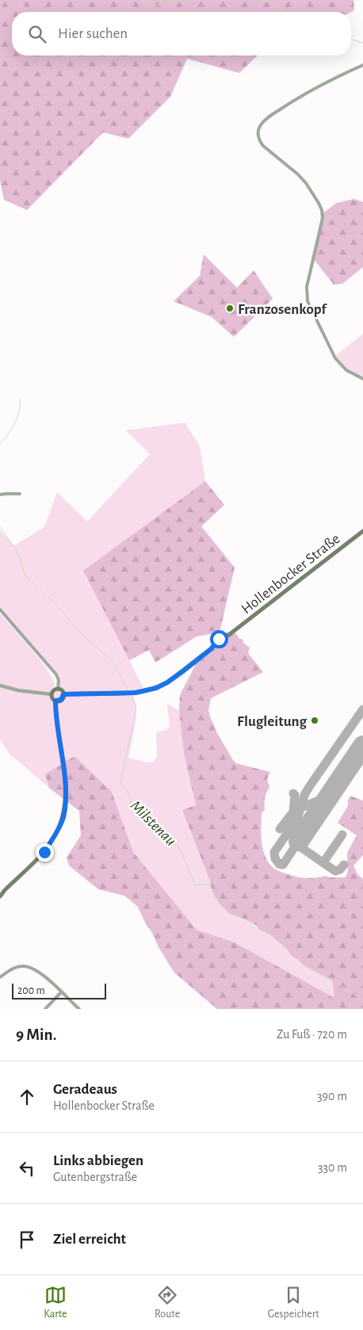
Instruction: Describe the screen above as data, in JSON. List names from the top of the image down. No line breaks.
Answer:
{"streets":{"main road":["Hollenbocker Straße"]},"water":["Milstenau"],"places":["Franzosenkopf","Flugleitung"],"scale_bar":"200 m","page":{"search":"Hier suchen","scale":"200 m","heading":["9 Min.","Zu Fuß · 720 m"],"list":[["Geradeaus","Hollenbocker Straße","390 m"],["Links abbiegen","Gutenbergstraße","330 m"],"Ziel erreicht"],"nav":["Karte","Route","Gespeichert"]}}
